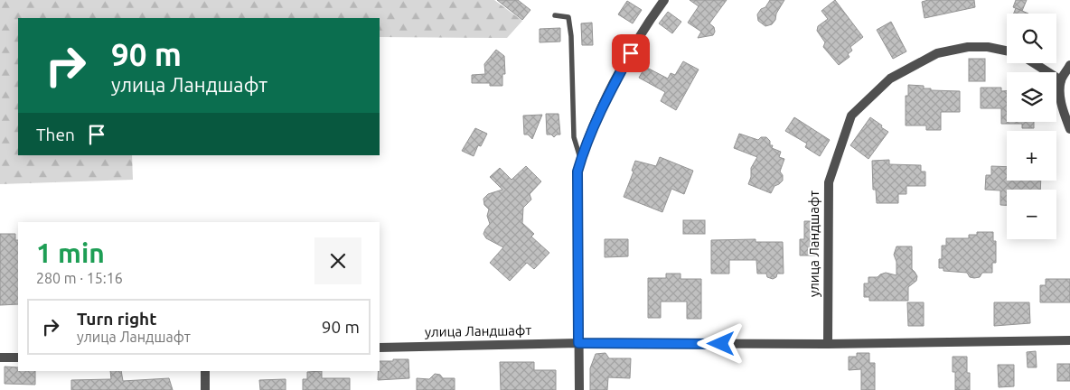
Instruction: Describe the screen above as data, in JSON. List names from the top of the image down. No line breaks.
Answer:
{"streets":{"street":["улица Ландшафт"]},"page":{"map_buttons":["+","−"],"turn":["90 m","улица Ландшафт"],"then":"Then","heading":["1 min","280 m · 15:16"],"list":[{"name":"Turn right","note":"улица Ландшафт","value":"90 m"}]}}
